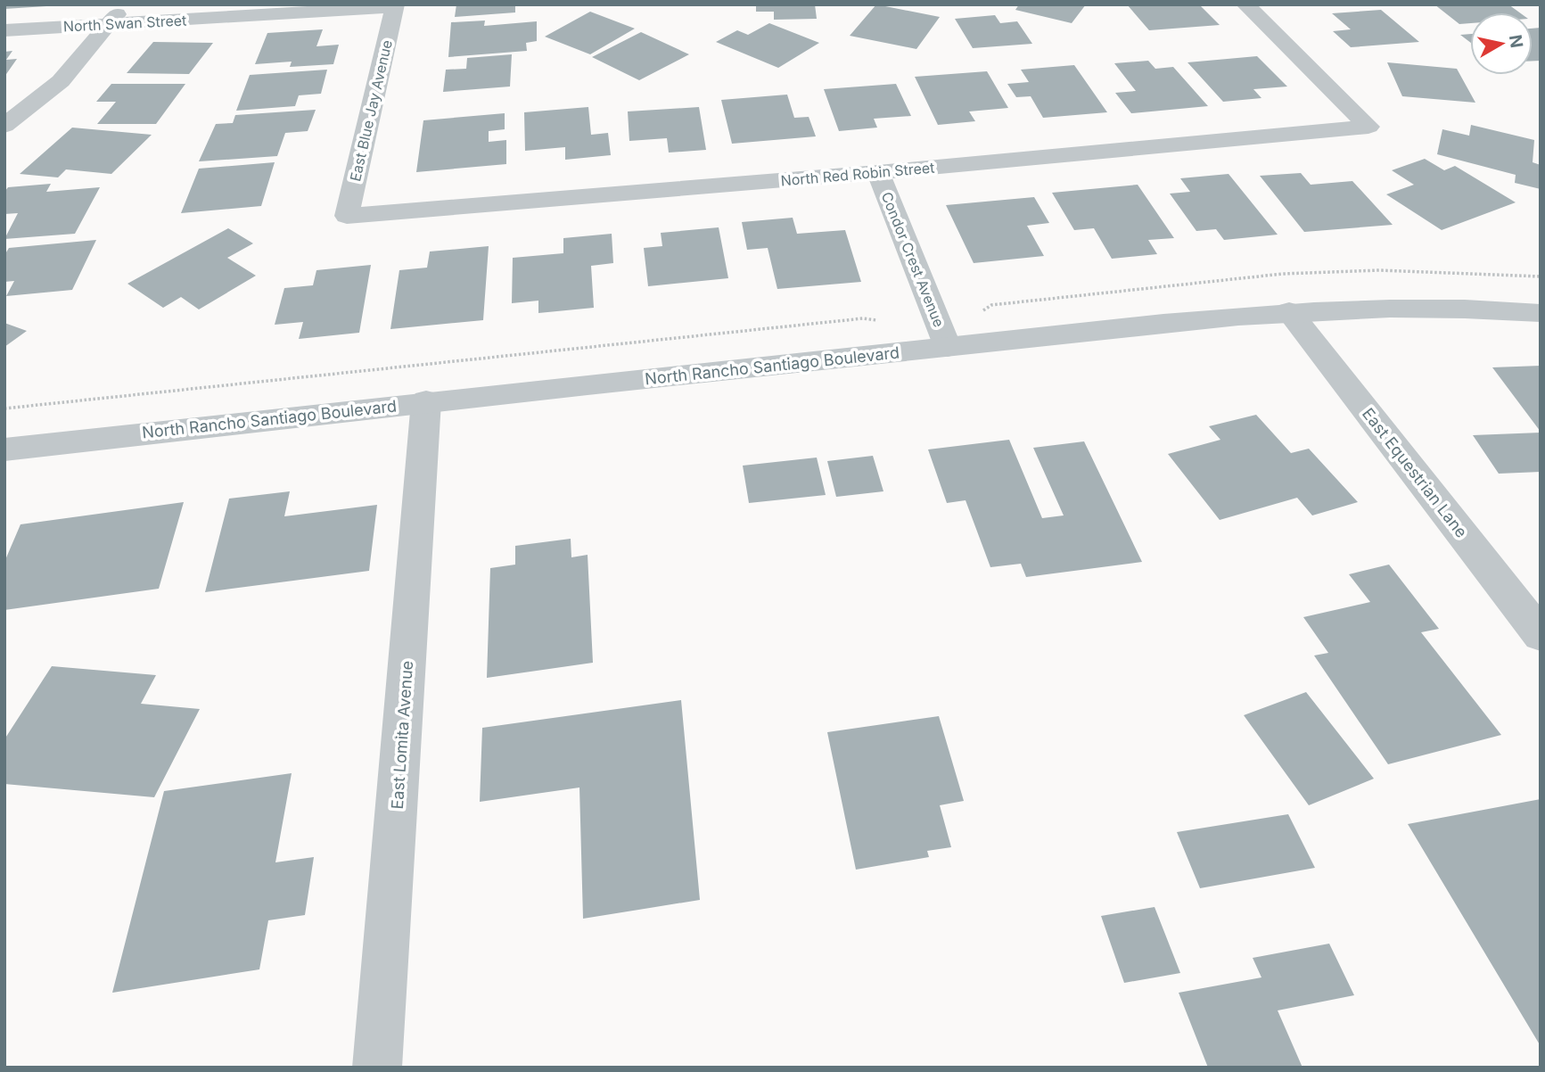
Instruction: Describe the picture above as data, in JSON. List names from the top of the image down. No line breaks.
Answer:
{"streets":{"street":["North Swan Street","East Blue Jay Avenue","North Red Robin Street","Condor Crest Avenue","North Rancho Santiago Boulevard","East Equestrian Lane","East Lomita Avenue"]},"crossings":[["North Swan Street","East Blue Jay Avenue"],["East Blue Jay Avenue","North Red Robin Street"],["North Red Robin Street","Condor Crest Avenue"],["Condor Crest Avenue","North Rancho Santiago Boulevard"],["North Rancho Santiago Boulevard","East Equestrian Lane"],["North Rancho Santiago Boulevard","East Lomita Avenue"]],"north":"right"}
